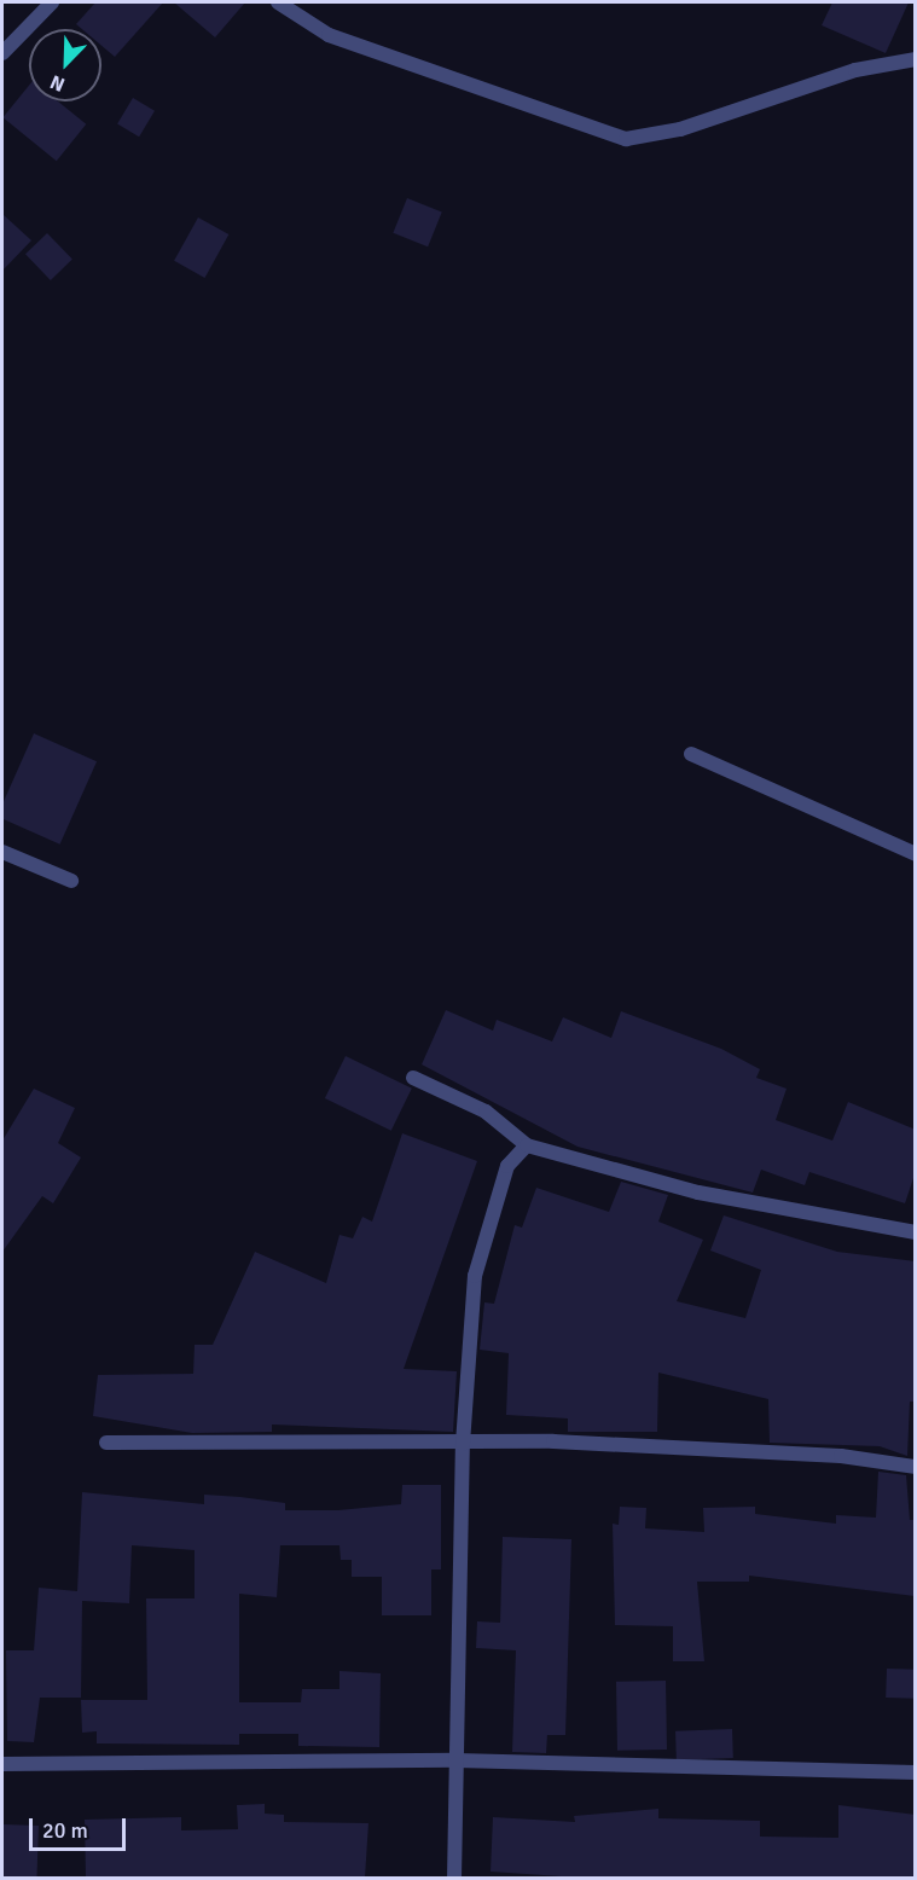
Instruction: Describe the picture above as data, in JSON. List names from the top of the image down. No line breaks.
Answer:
{"scale_bar":"20 m","north":"bottom left"}
